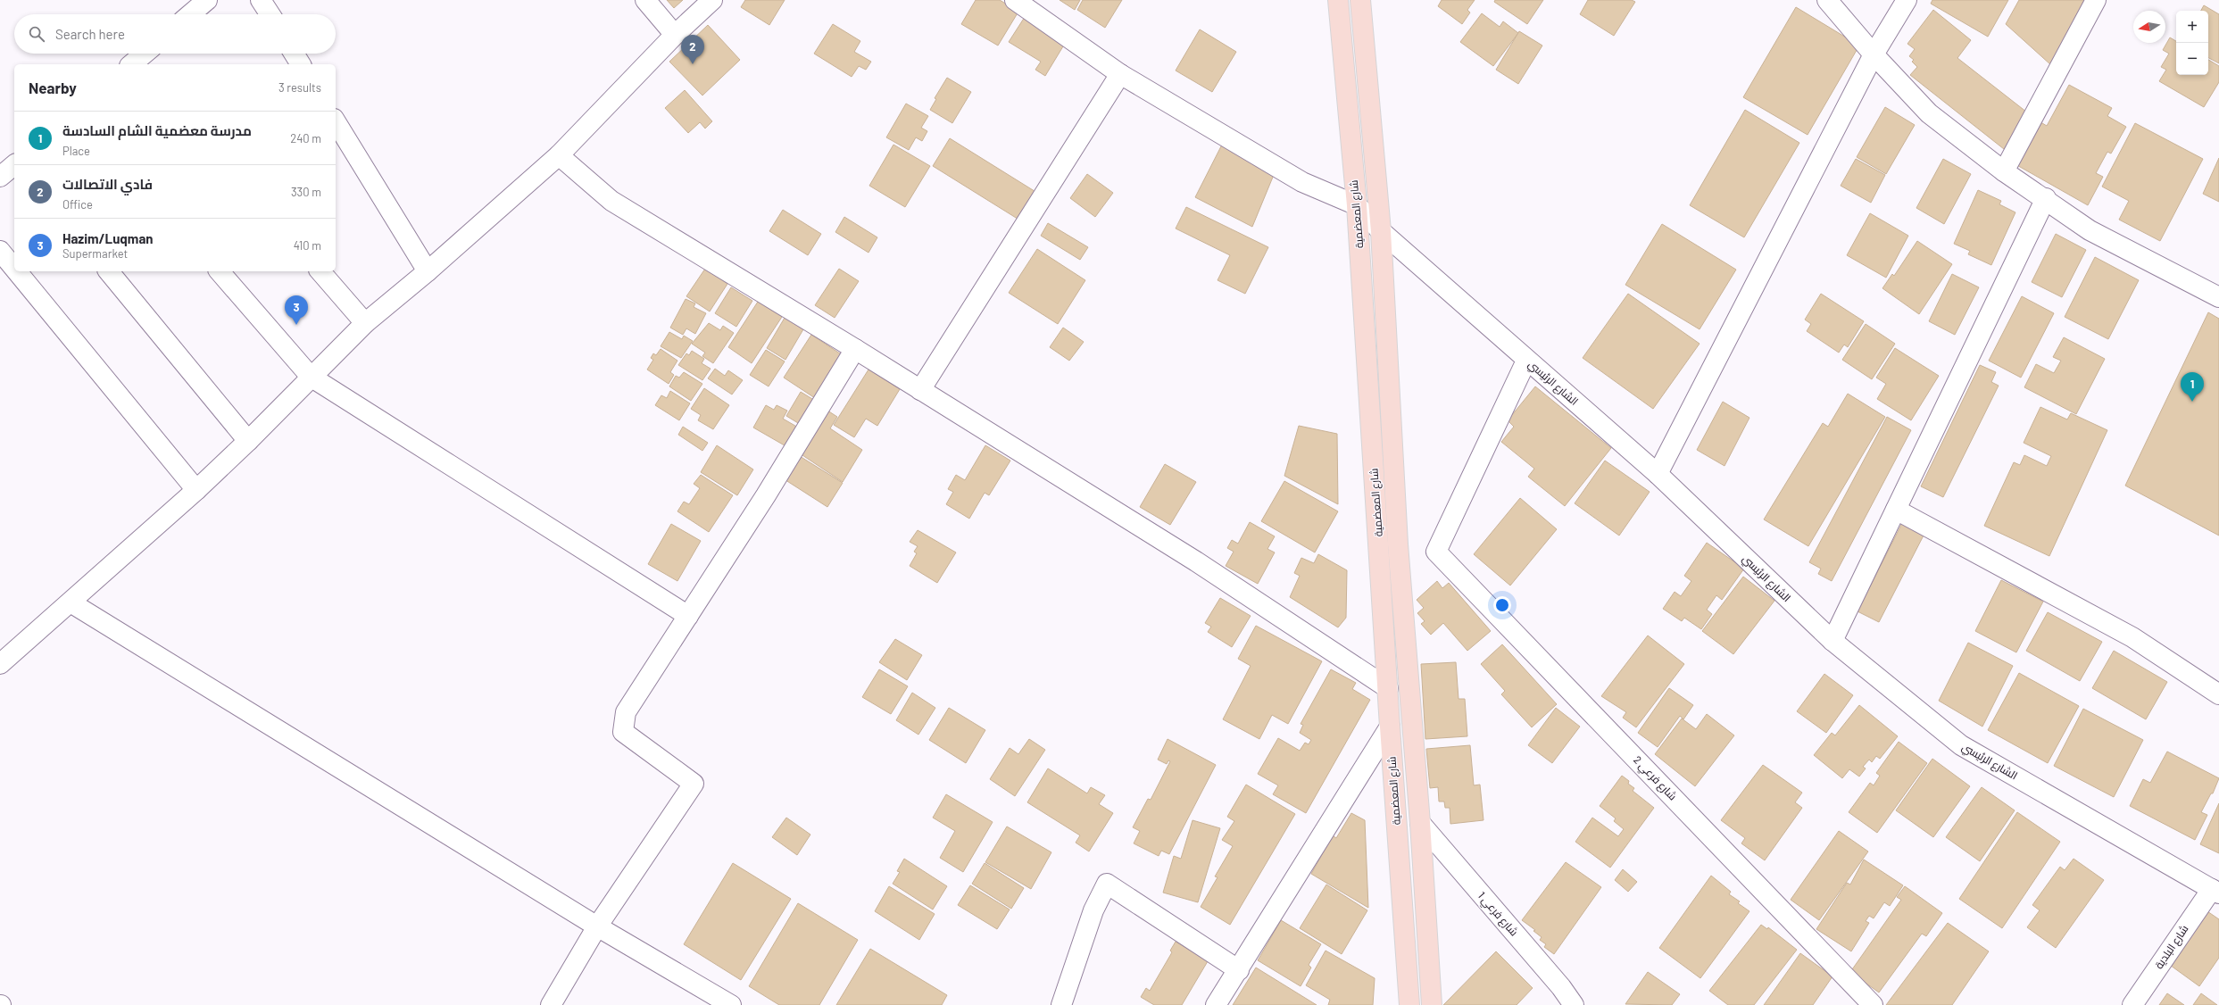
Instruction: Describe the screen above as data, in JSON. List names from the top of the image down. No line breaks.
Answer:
{"streets":{"main road":["شارع المعضمية"],"street":["الشارع الرئيسي","شارع فرعي 2","شارع فرعي 1","شارع البلدية"]},"crossings":[["شارع المعضمية","الشارع الرئيسي"],["شارع المعضمية","شارع فرعي 1"],["الشارع الرئيسي","شارع فرعي 2"],["الشارع الرئيسي","شارع البلدية"]],"north":"left","page":{"map_buttons":["+","−"],"search":"Search here","pins":["2","3","1"],"heading":["Nearby","3 results"],"list":[{"mark":"1","name":"مدرسة معضمية الشام السادسة","note":"Place","value":"240 m"},{"mark":"2","name":"فادي الاتصالات","note":"Office","value":"330 m"},{"mark":"3","name":"Hazim/Luqman","note":"Supermarket","value":"410 m"}]}}
